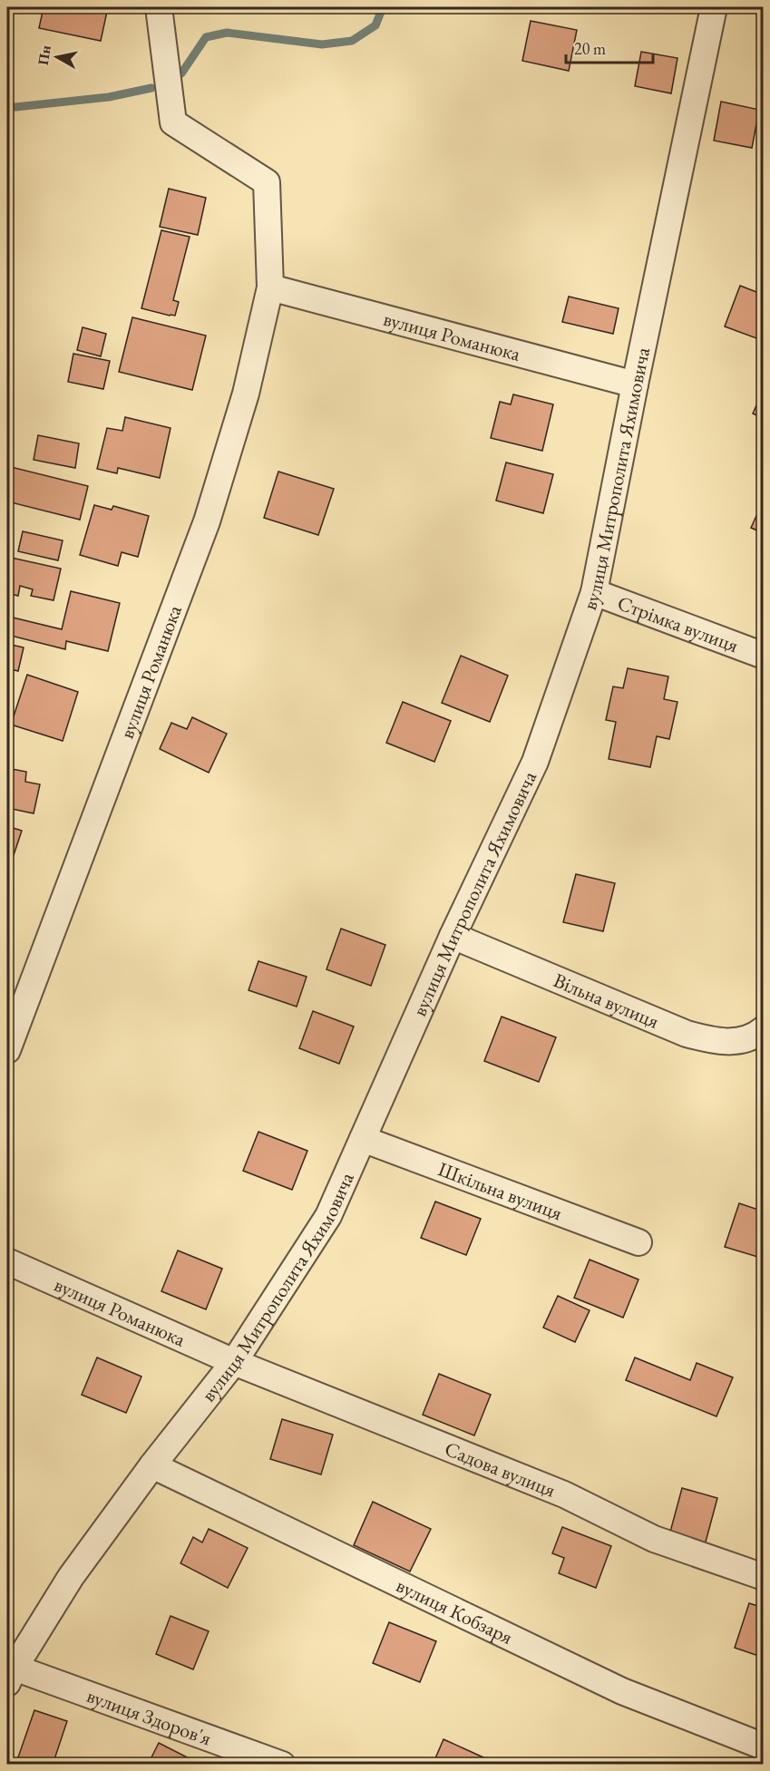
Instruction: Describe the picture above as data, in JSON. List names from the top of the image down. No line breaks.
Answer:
{"streets":{"street":["вулиця Романюка","вулиця Митрополита Яхимовича","Стрімка вулиця","Вільна вулиця","Шкільна вулиця","Садова вулиця","вулиця Кобзаря","вулиця Здоров'я"]},"crossings":[["вулиця Романюка","вулиця Митрополита Яхимовича"],["вулиця Романюка","Садова вулиця"],["вулиця Митрополита Яхимовича","Стрімка вулиця"],["вулиця Митрополита Яхимовича","Вільна вулиця"],["вулиця Митрополита Яхимовича","Шкільна вулиця"],["вулиця Митрополита Яхимовича","Садова вулиця"],["вулиця Митрополита Яхимовича","вулиця Кобзаря"],["вулиця Митрополита Яхимовича","вулиця Здоров'я"]],"scale_bar":"20 m","north":"left"}
